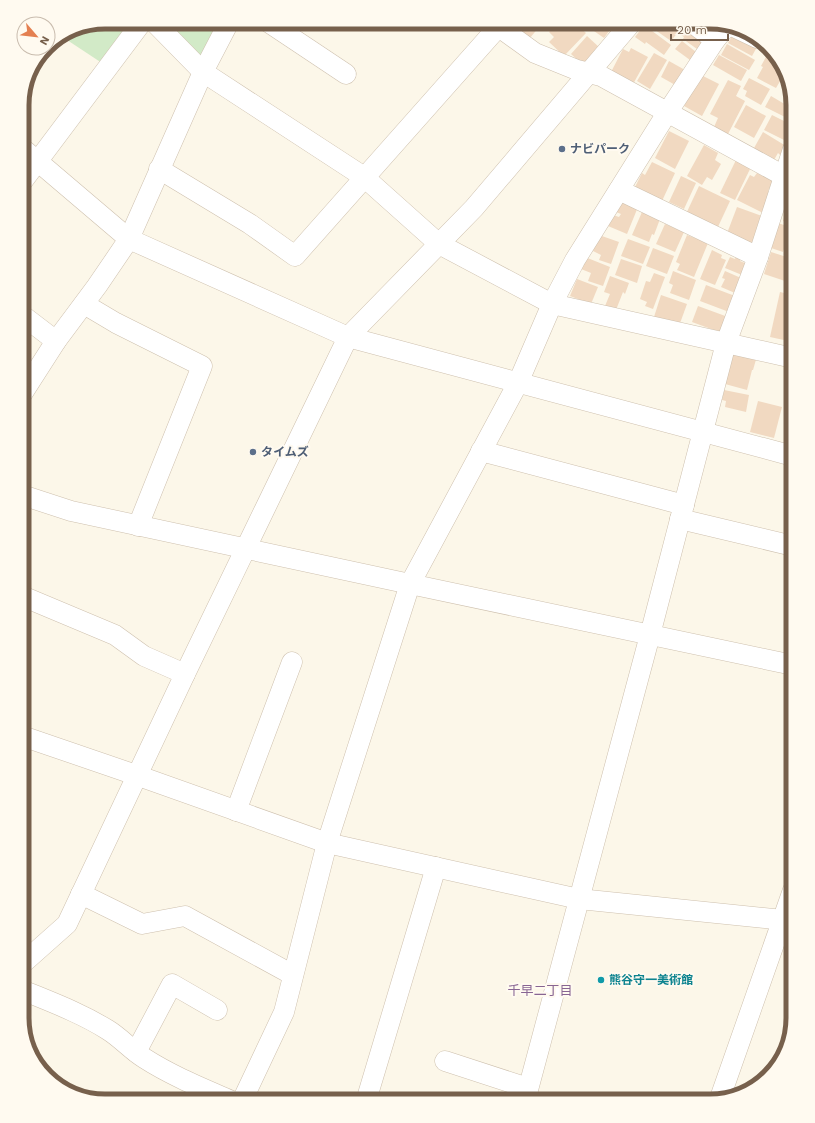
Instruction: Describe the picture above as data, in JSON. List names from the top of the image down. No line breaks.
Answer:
{"districts":["千早二丁目"],"places":["ナビパーク","タイムズ","熊谷守一美術館"],"scale_bar":"20 m","north":"bottom right"}
